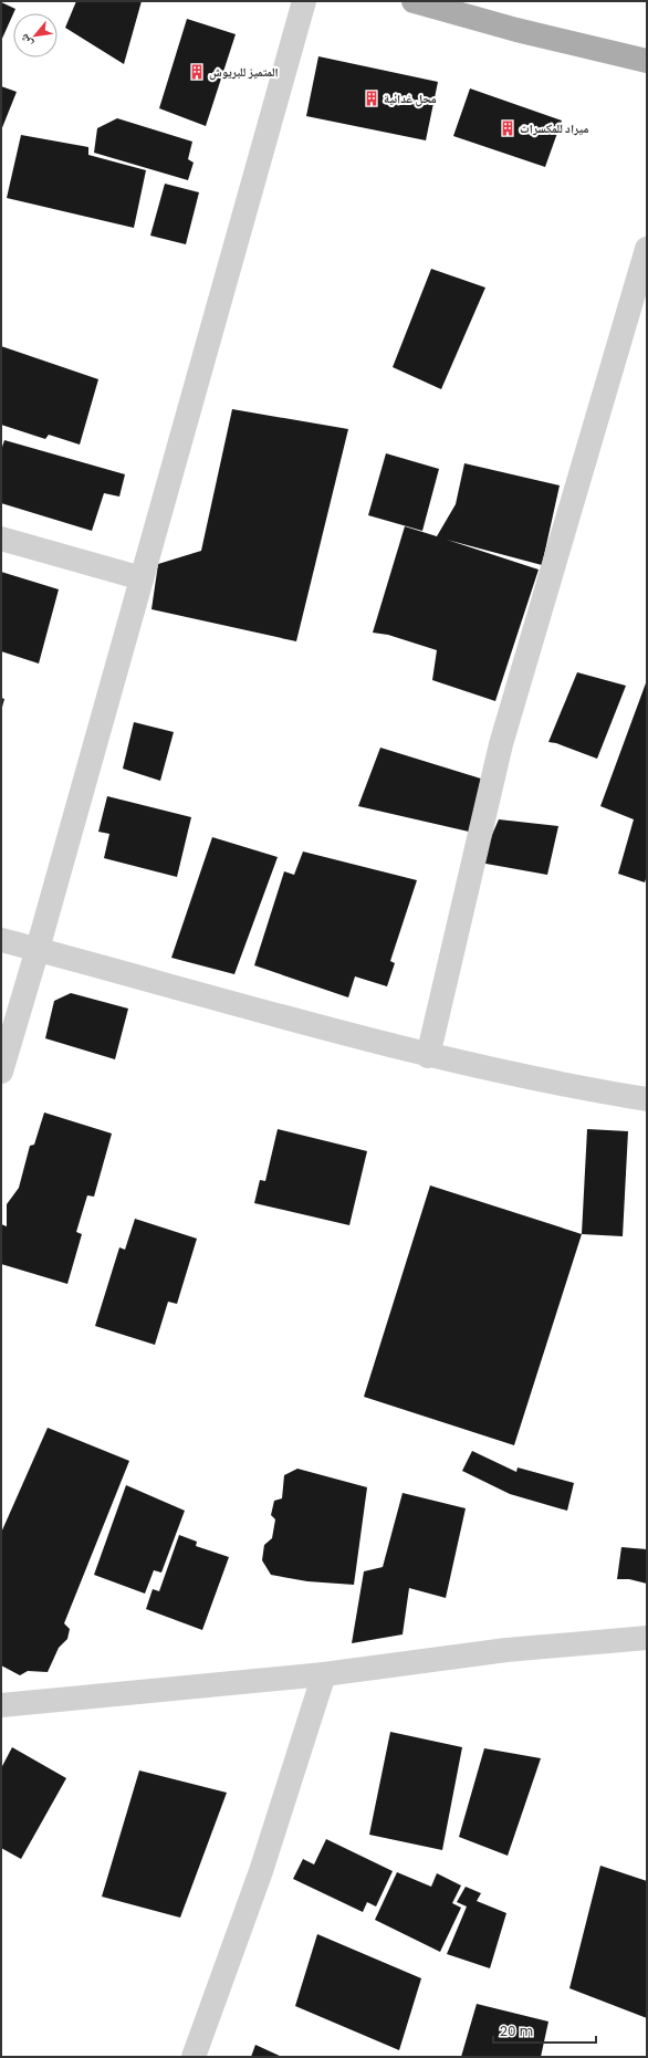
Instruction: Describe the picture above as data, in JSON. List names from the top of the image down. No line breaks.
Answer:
{"places":{"building":["المتميز للبريوش","محل غدائية","ميراد للمكسرات"]},"scale_bar":"20 m","north":"bottom left"}
